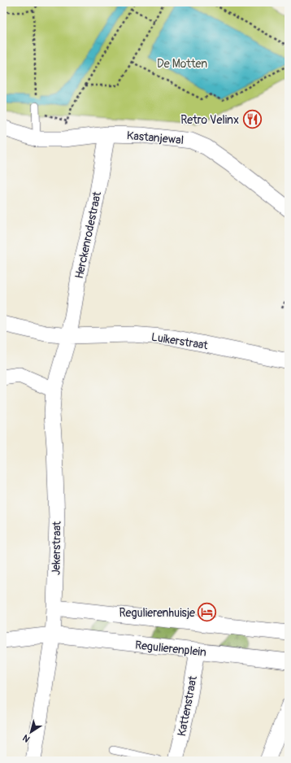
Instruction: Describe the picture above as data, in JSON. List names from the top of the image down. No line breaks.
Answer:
{"streets":{"street":["Kastanjewal","Herckenrodestraat","Luikerstraat","Jekerstraat","Regulierenplein","Kattenstraat"]},"crossings":[["Kastanjewal","Herckenrodestraat"],["Herckenrodestraat","Luikerstraat"],["Herckenrodestraat","Jekerstraat"],["Luikerstraat","Jekerstraat"],["Jekerstraat","Regulierenplein"],["Regulierenplein","Kattenstraat"]],"parks":["De Motten"],"places":{"restaurant":["Retro Velinx"],"hotel":["Regulierenhuisje"]},"north":"bottom left"}
